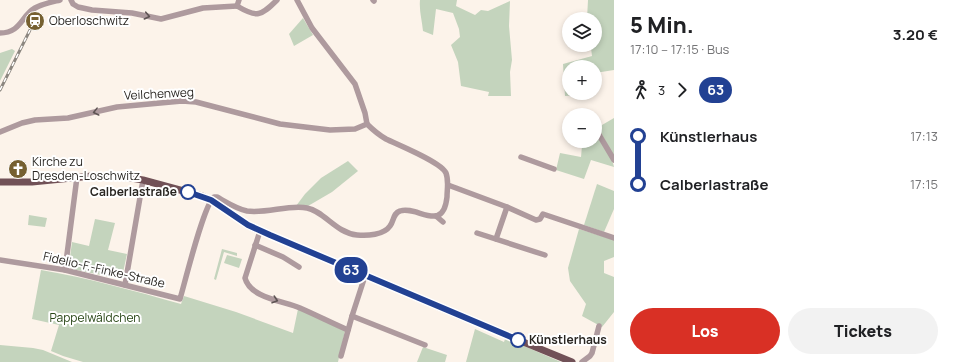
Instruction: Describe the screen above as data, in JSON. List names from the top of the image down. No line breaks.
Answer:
{"streets":{"street":["Veilchenweg","Fidelio-F.-Finke-Straße"]},"one_way":["Veilchenweg"],"parks":["Pappelwäldchen"],"places":{"station":["Oberloschwitz"],"church":["Kirche zu Dresden-Loschwitz"],"other":["Calberlastraße","Künstlerhaus"]},"lines":["bus line 63"],"page":{"on_map":"63","heading":["5 Min.","17:10 – 17:15 · Bus","3.20 €"],"map_buttons":["+","−"],"legs":["3","63"],"list":[{"name":"Künstlerhaus","value":"17:13"},{"name":"Calberlastraße","value":"17:15"}],"buttons":["Los","Tickets"]}}
